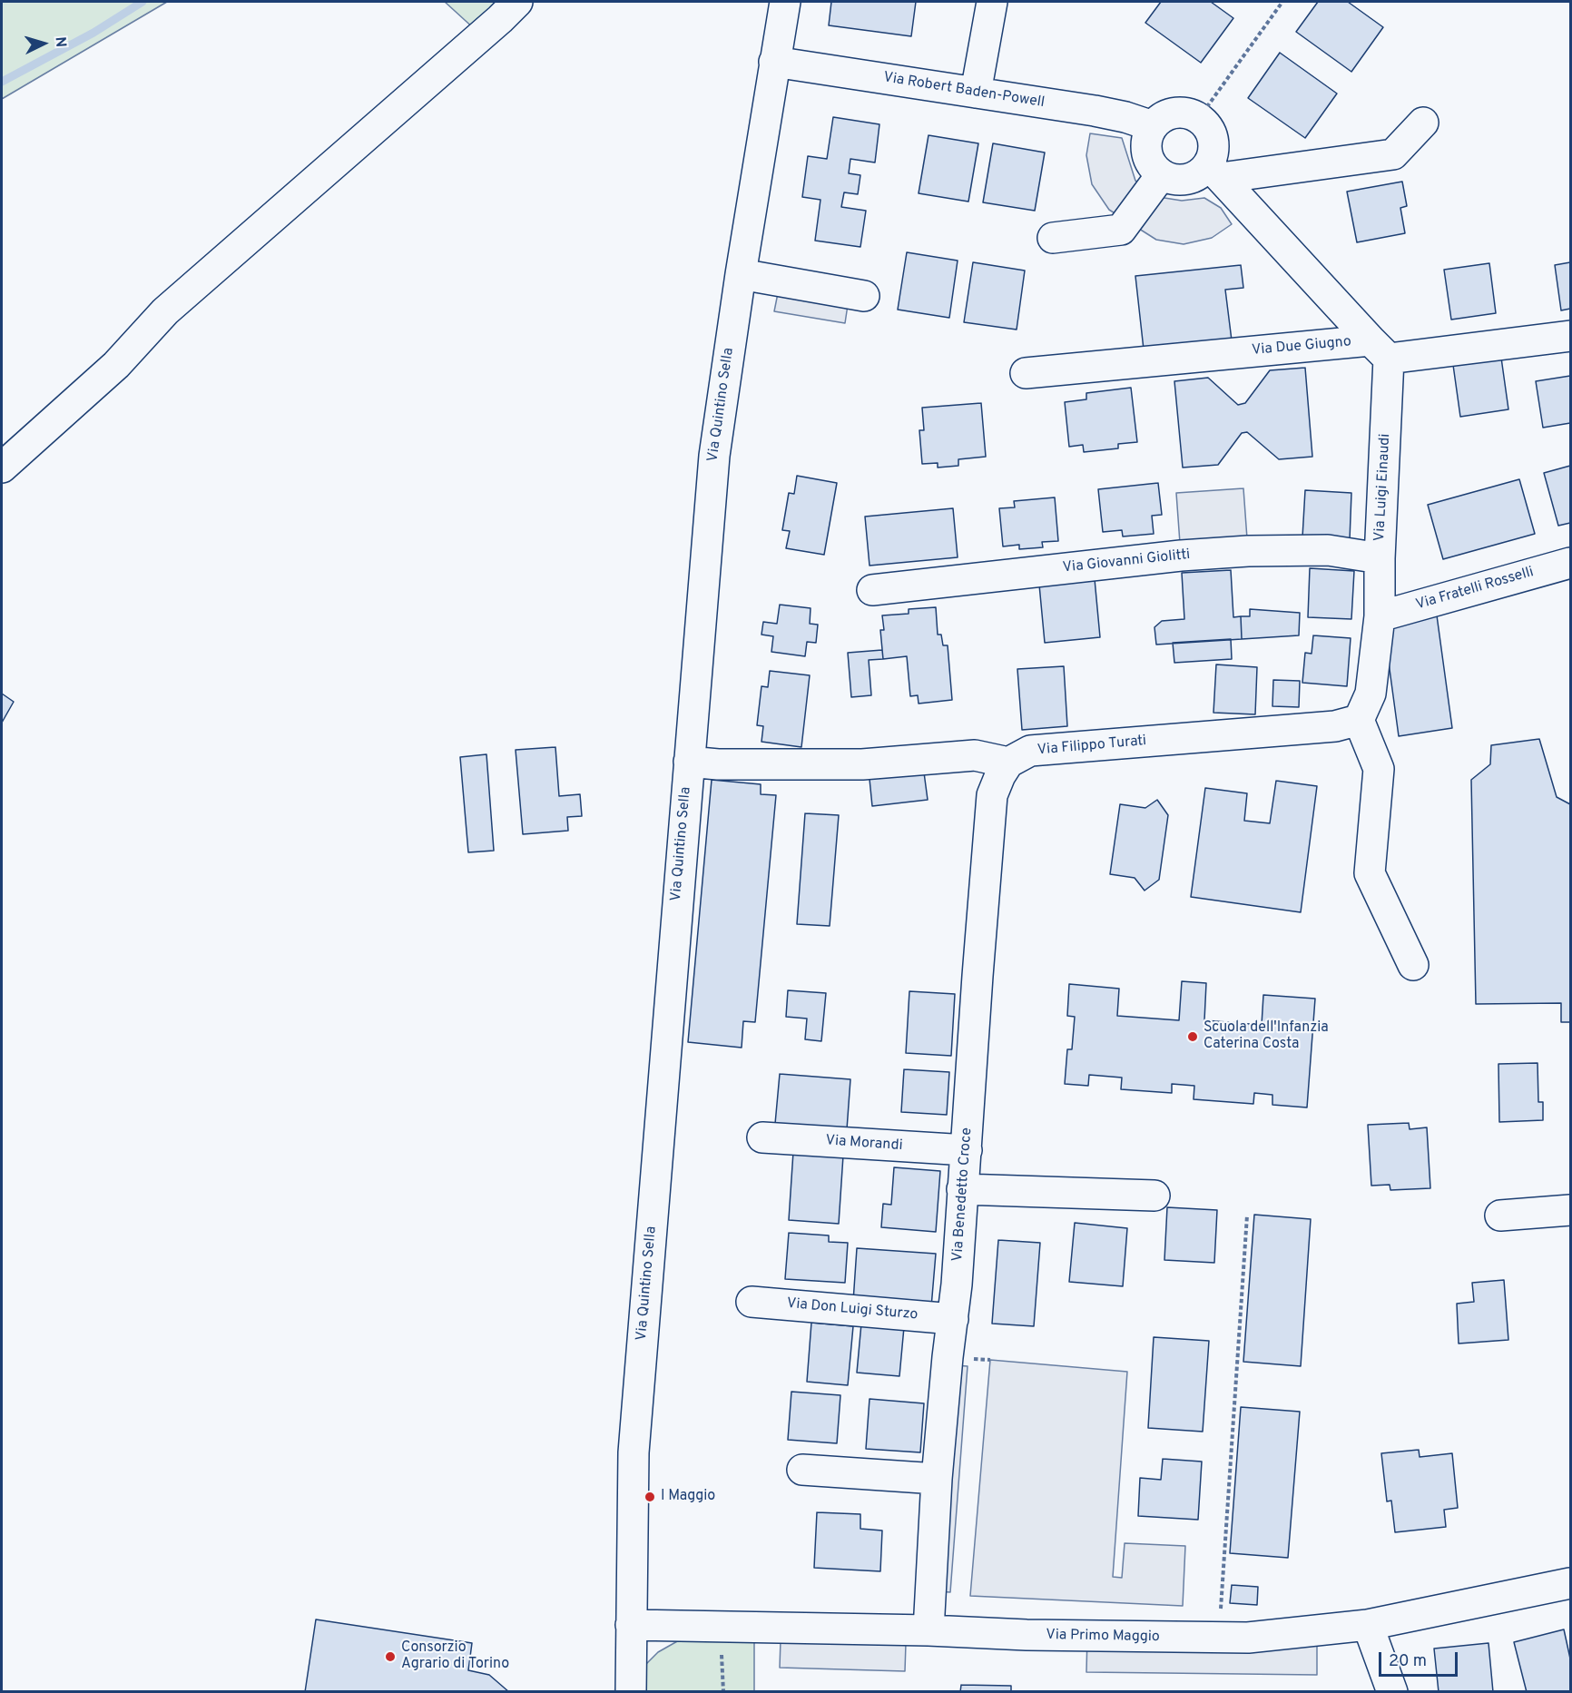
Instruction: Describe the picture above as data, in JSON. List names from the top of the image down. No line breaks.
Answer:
{"streets":{"street":["Via Robert Baden-Powell","Via Due Giugno","Via Quintino Sella","Via Luigi Einaudi","Via Giovanni Giolitti","Via Fratelli Rosselli","Via Filippo Turati","Via Morandi","Via Benedetto Croce","Via Don Luigi Sturzo","Via Primo Maggio"]},"crossings":[["Via Robert Baden-Powell","Via Quintino Sella"],["Via Due Giugno","Via Luigi Einaudi"],["Via Quintino Sella","Via Primo Maggio"],["Via Luigi Einaudi","Via Giovanni Giolitti"],["Via Luigi Einaudi","Via Fratelli Rosselli"],["Via Filippo Turati","Via Benedetto Croce"],["Via Morandi","Via Benedetto Croce"],["Via Benedetto Croce","Via Don Luigi Sturzo"],["Via Benedetto Croce","Via Primo Maggio"]],"places":["Scuola dell'Infanzia Caterina Costa","I Maggio","Consorzio Agrario di Torino"],"scale_bar":"20 m","north":"right"}
